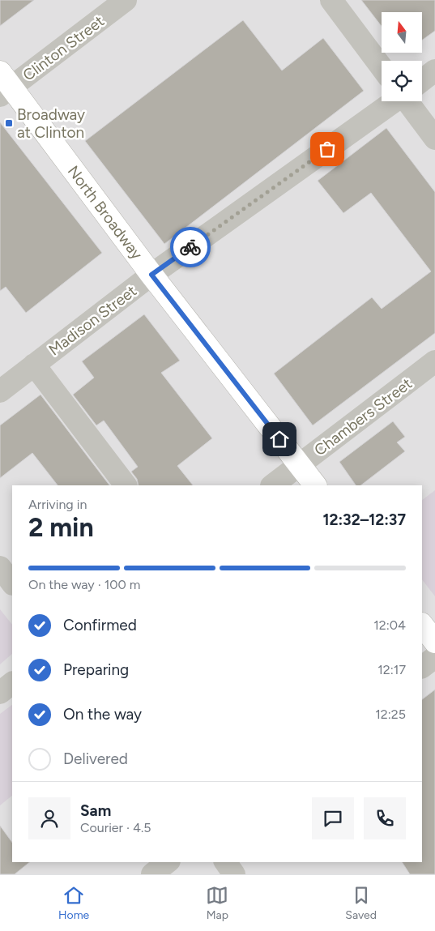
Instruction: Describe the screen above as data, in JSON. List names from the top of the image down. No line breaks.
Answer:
{"streets":{"main road":["North Broadway"],"street":["Clinton Street","Madison Street","Chambers Street"]},"crossings":[["Clinton Street","North Broadway"],["North Broadway","Madison Street"],["North Broadway","Chambers Street"]],"places":{"transit":["Broadway at Clinton"]},"north":"top","page":{"heading":["2 min","Arriving in","12:32–12:37"],"panel":["Sam","Courier · 4.5"],"bar":"On the way · 100 m","list":[["Confirmed","12:04"],["Preparing","12:17"],["On the way","12:25"],"Delivered"],"tabs":["Home","Map","Saved"]}}
